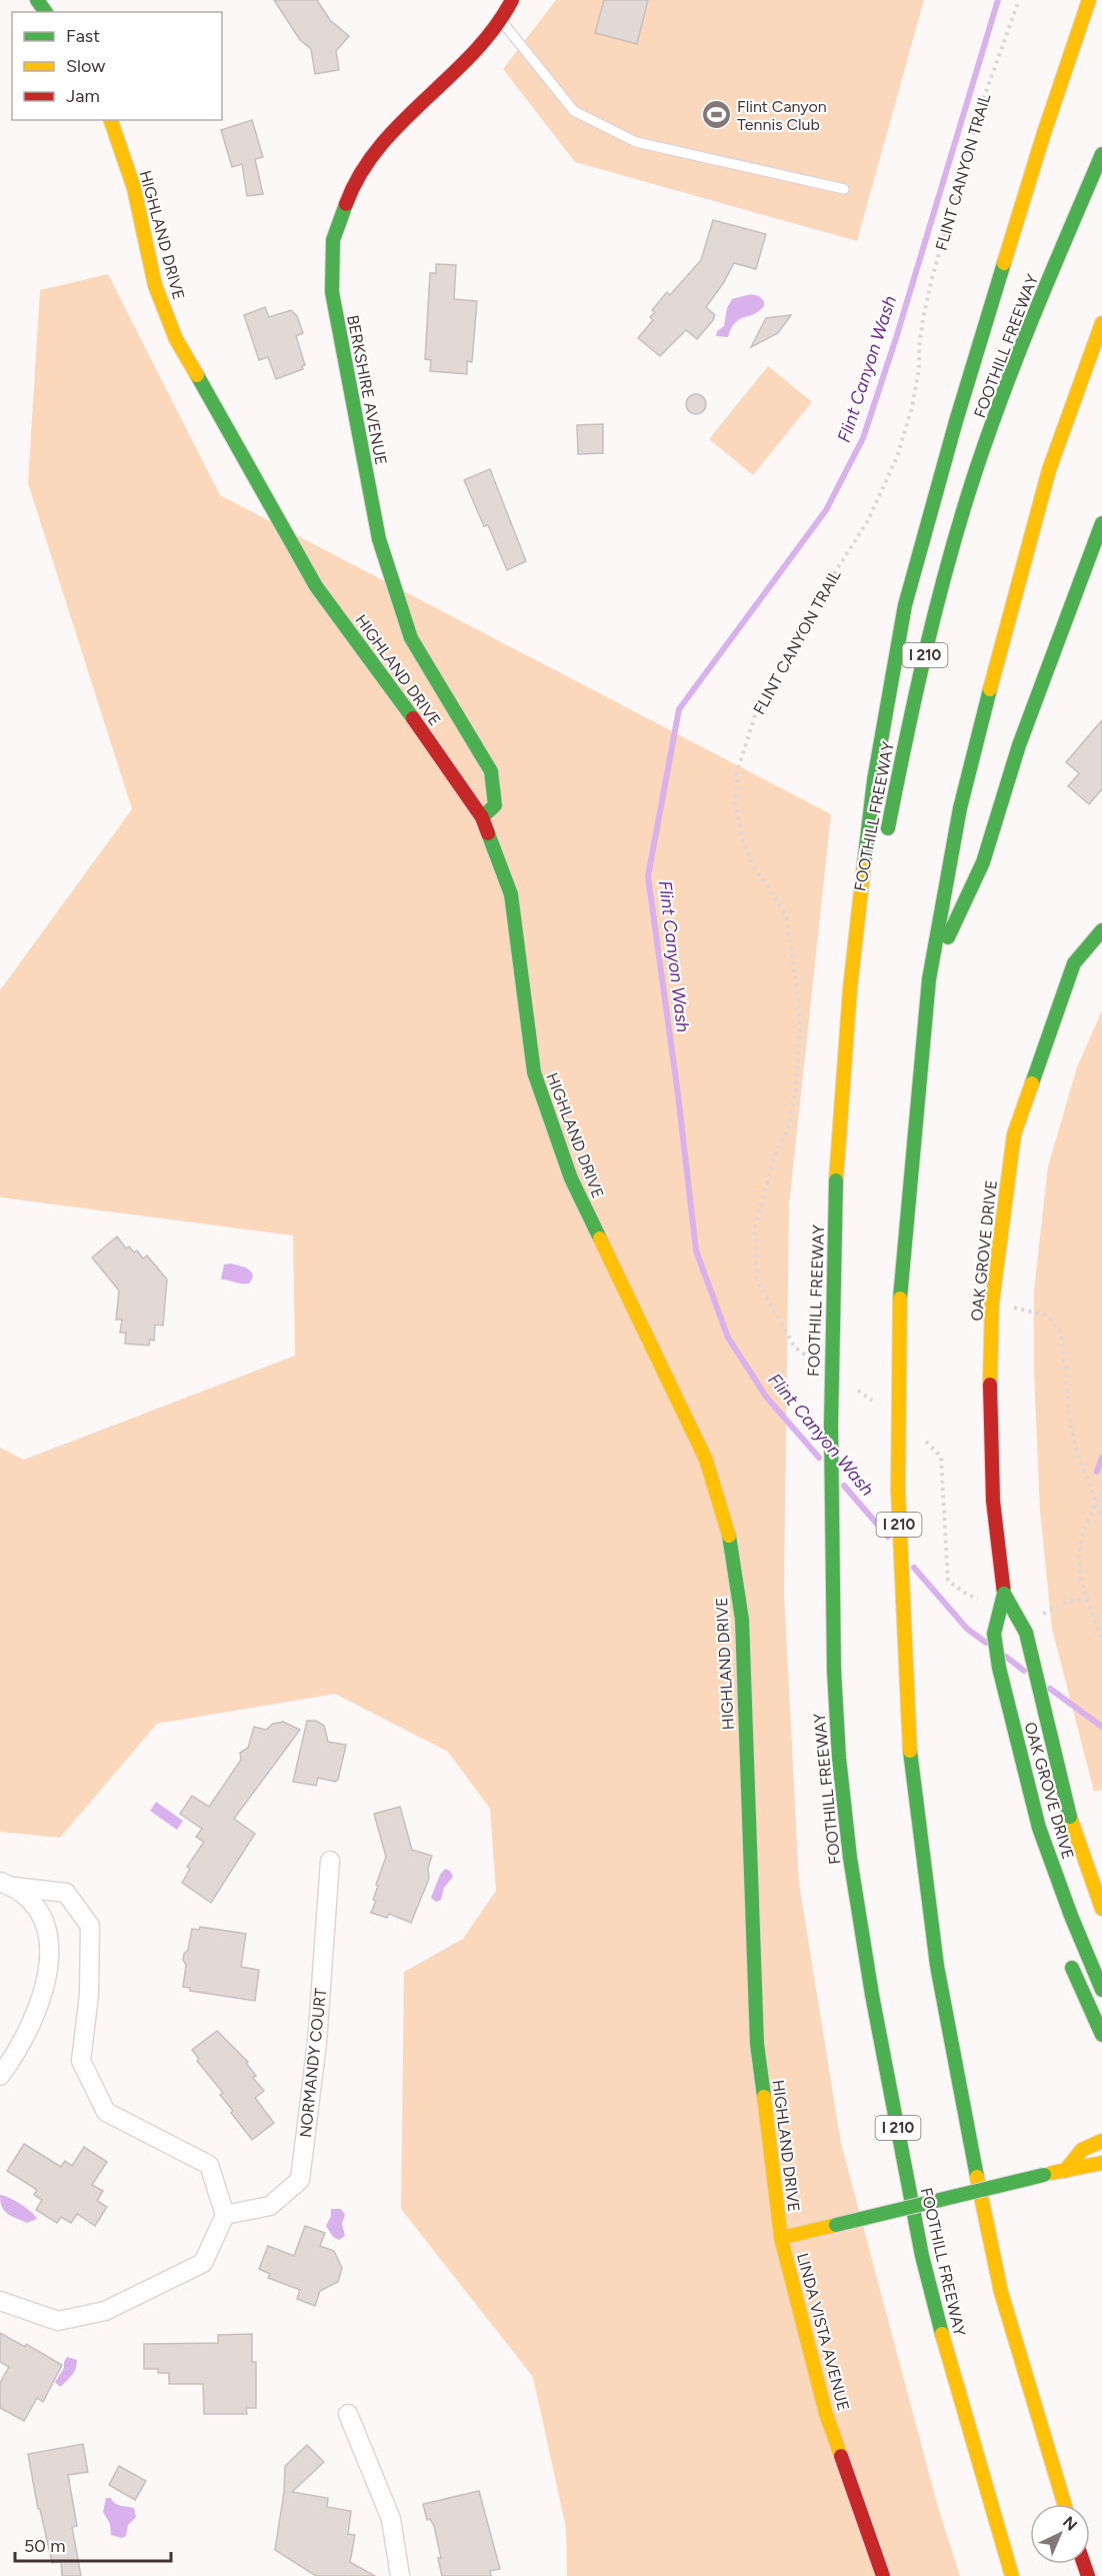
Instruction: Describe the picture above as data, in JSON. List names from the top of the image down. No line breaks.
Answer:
{"streets":{"main road":["HIGHLAND DRIVE","FOOTHILL FREEWAY","BERKSHIRE AVENUE","I 210","OAK GROVE DRIVE","LINDA VISTA AVENUE"],"street":["NORMANDY COURT"],"path":["FLINT CANYON TRAIL"]},"crossings":[["HIGHLAND DRIVE","BERKSHIRE AVENUE"],["HIGHLAND DRIVE","LINDA VISTA AVENUE"]],"water":["Flint Canyon Wash"],"places":{"sports":["Flint Canyon Tennis Club"]},"legend":["Fast","Slow","Jam"],"scale_bar":"50 m","north":"top right"}
